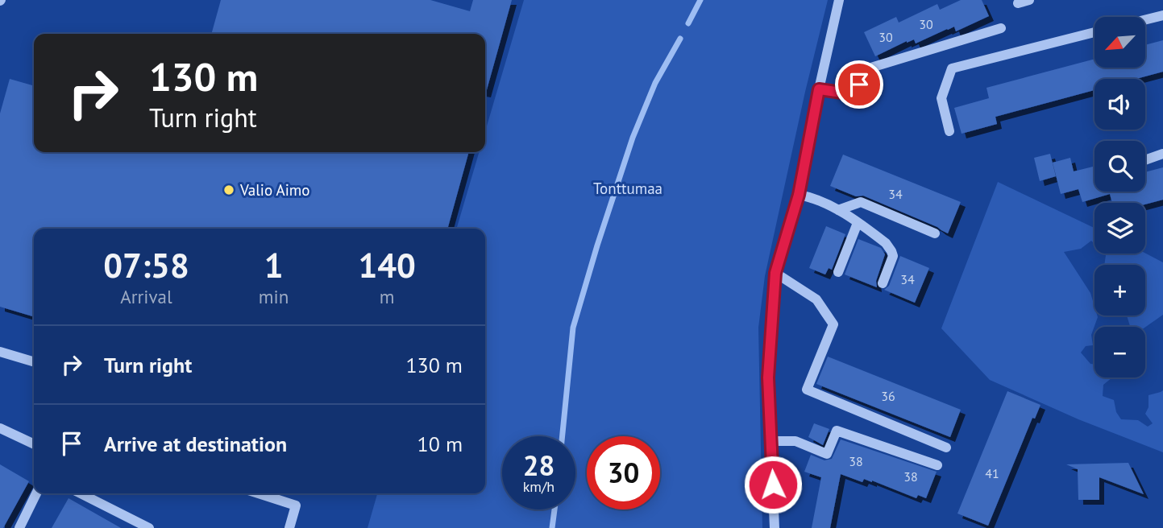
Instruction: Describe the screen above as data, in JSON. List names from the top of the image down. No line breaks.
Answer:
{"parks":["Tonttumaa"],"places":["Valio Aimo"],"house_numbers":["30","30","34","34","36","38","41","38"],"north":"bottom left","page":{"map_buttons":["+","−"],"turn":["130 m","Turn right"],"eta":["07:58","Arrival","1","min","140","m"],"list":[{"name":"Turn right","value":"130 m"},{"name":"Arrive at destination","value":"10 m"}],"speed":"28 km/h","limit":"30"}}
